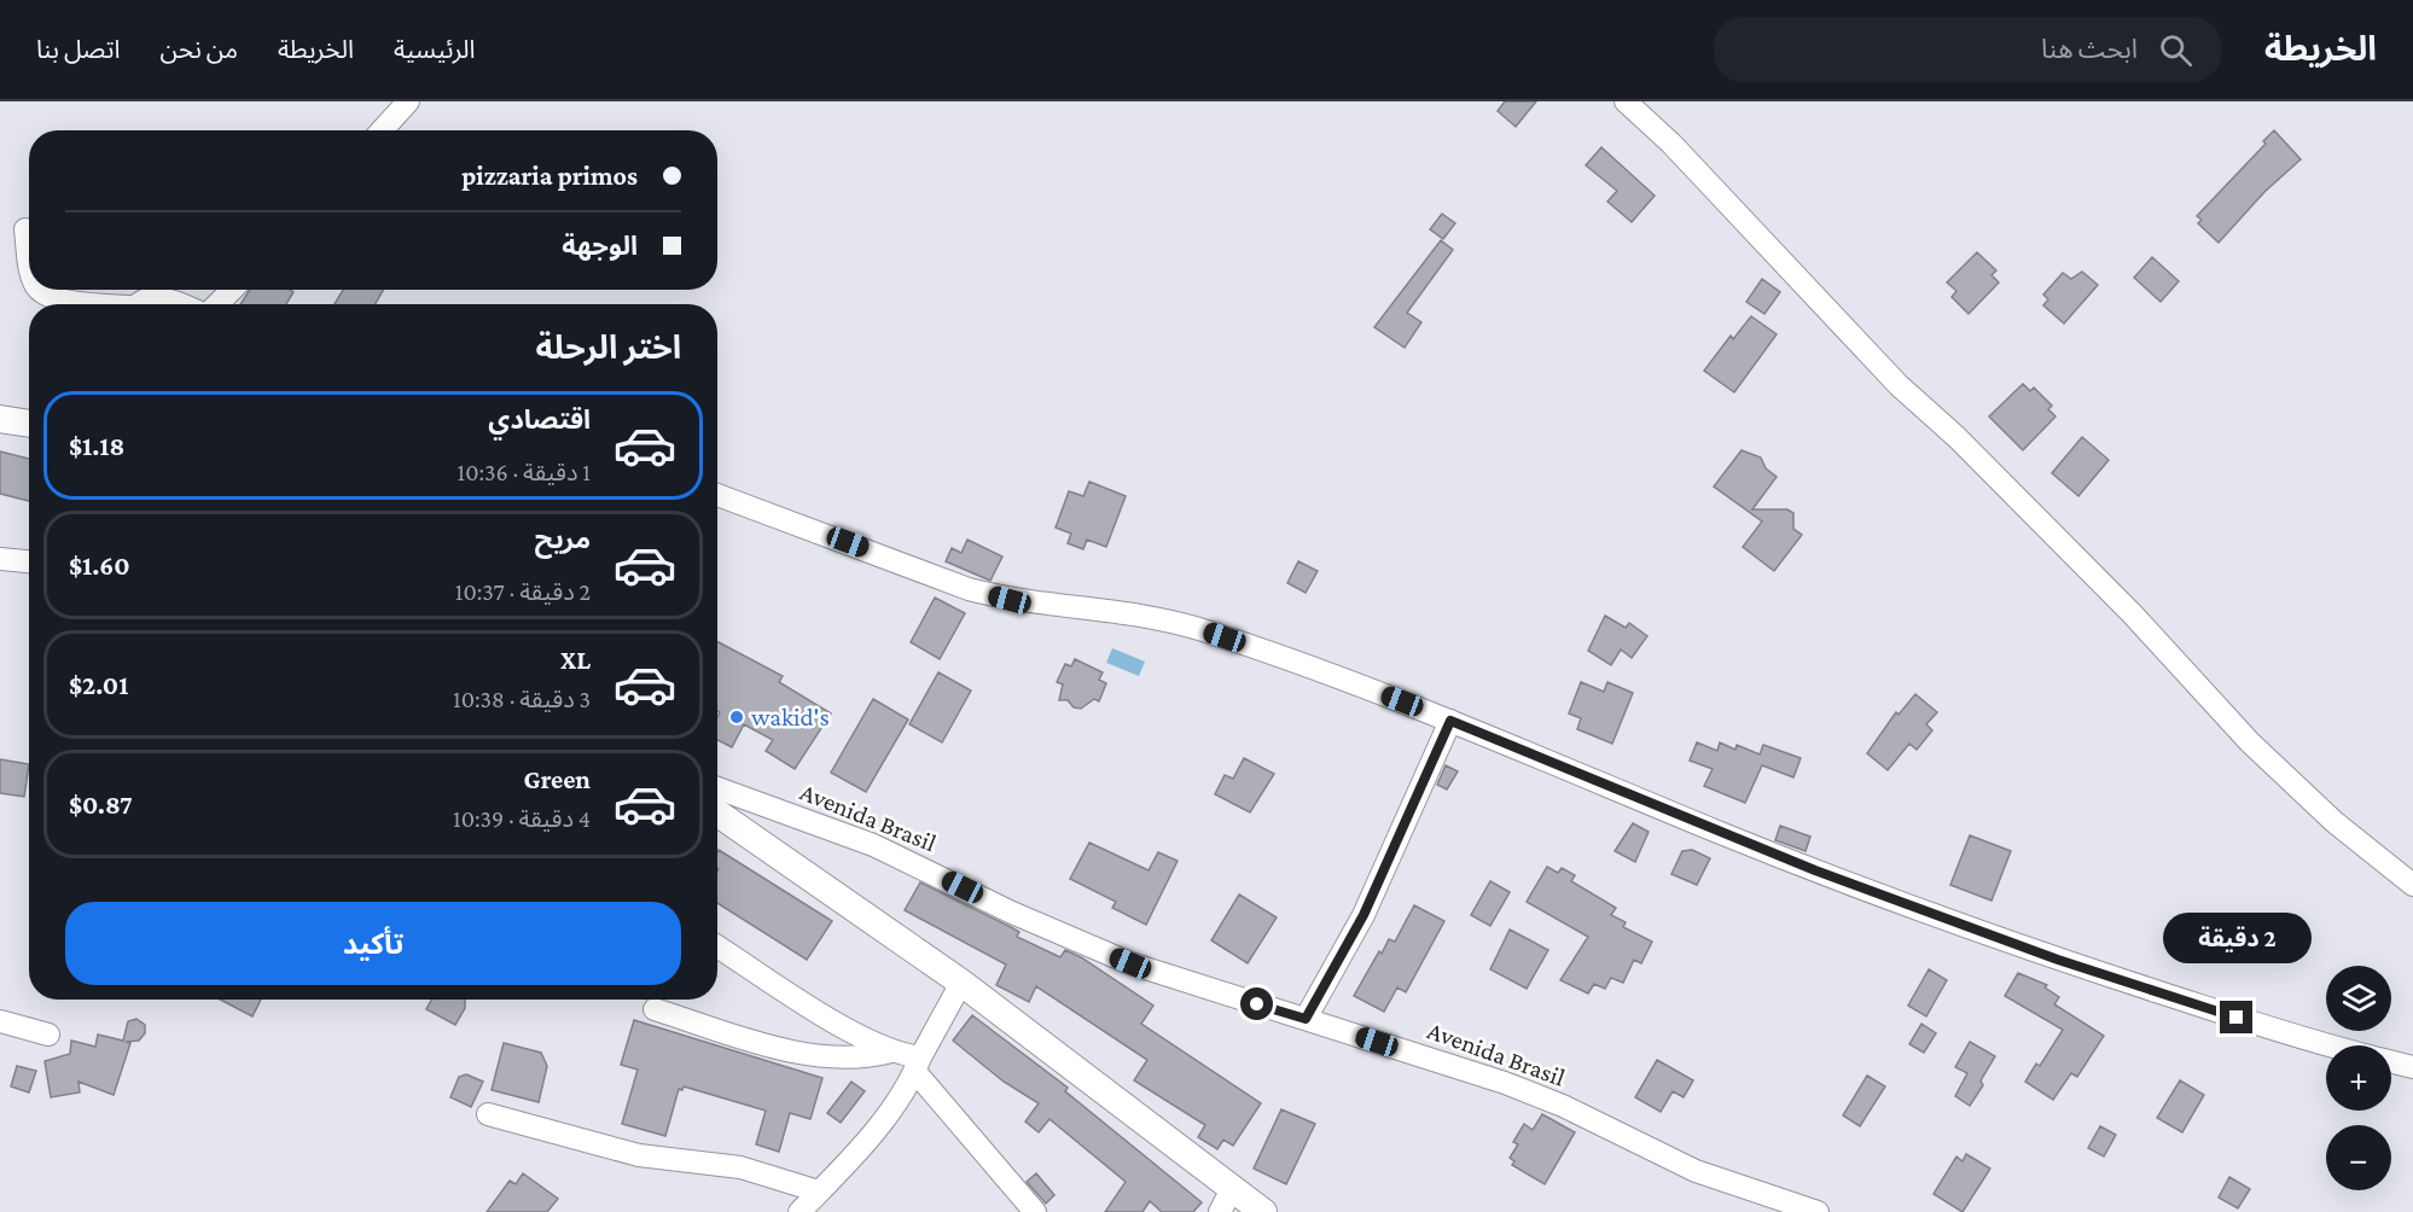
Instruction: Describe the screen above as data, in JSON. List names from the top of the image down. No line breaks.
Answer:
{"streets":{"street":["Avenida Brasil"]},"places":["wakid's"],"page":{"header":"الخريطة","search":"ابحث هنا","nav":["الرئيسية","الخريطة","من نحن","اتصل بنا"],"banner":["pizzaria primos","الوجهة"],"heading":"اختر الرحلة","list":[{"name":"اقتصادي","note":"1 دقيقة · 10:36","value":"$1.18"},{"name":"مريح","note":"2 دقيقة · 10:37","value":"$1.60"},{"name":"XL","note":"3 دقيقة · 10:38","value":"$2.01"},{"name":"Green","note":"4 دقيقة · 10:39","value":"$0.87"}],"buttons":"تأكيد","bubble":"2 دقيقة","map_buttons":["+","−"]}}
